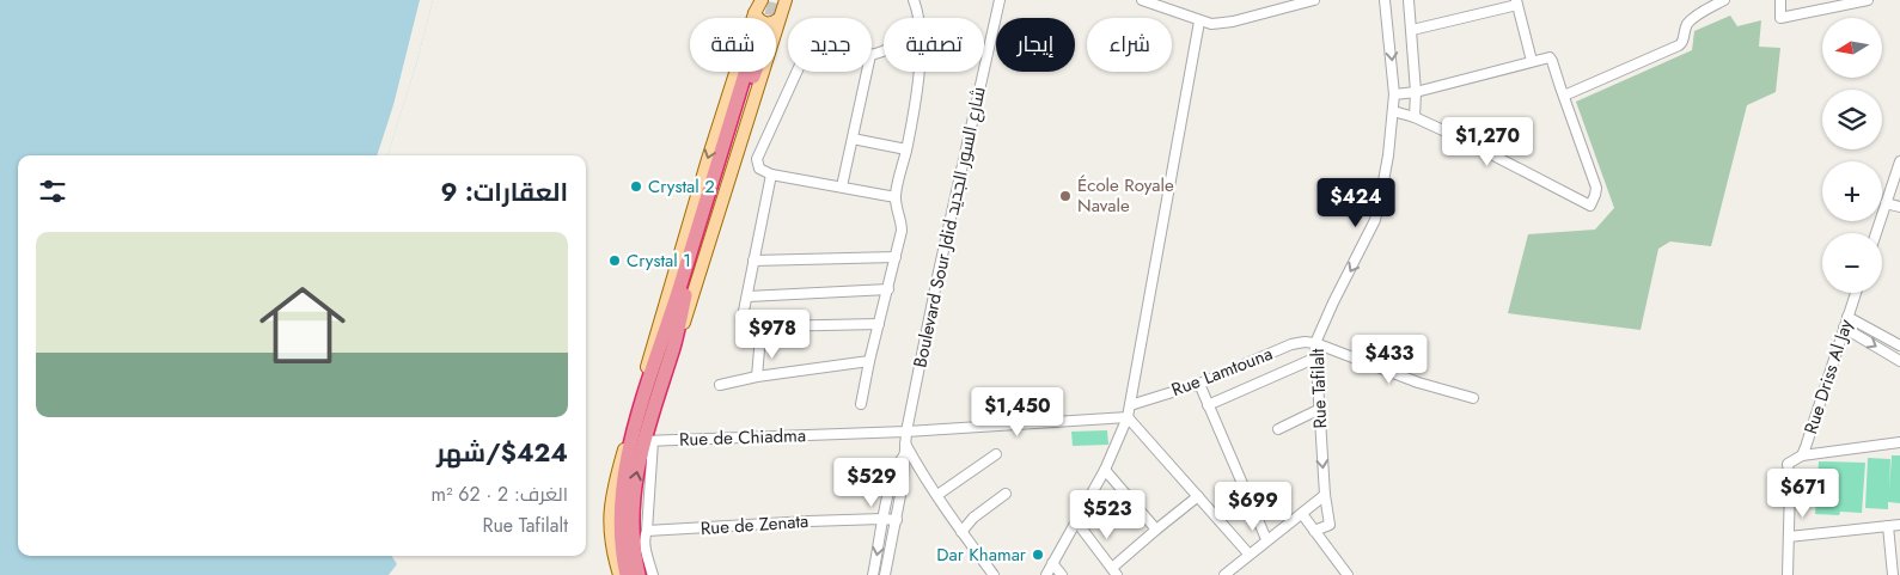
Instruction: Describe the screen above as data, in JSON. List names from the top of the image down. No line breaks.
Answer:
{"streets":{"street":["Boulevard Sour Jdid شارع السور الجديد","Rue Lamtouna","Rue Driss Al Jay","Rue Tafilalt","Rue de Chiadma","Rue de Zenata"]},"crossings":[["Boulevard Sour Jdid شارع السور الجديد","Rue de Chiadma"],["Boulevard Sour Jdid شارع السور الجديد","Rue de Zenata"],["Rue Lamtouna","Rue Tafilalt"]],"one_way":["Rue Tafilalt"],"places":["Crystal 2","École Royale Navale","Crystal 1","Dar Khamar"],"north":"left","page":{"map_buttons":["+","−"],"chip":["شراء","إيجار","تصفية","جديد","شقة"],"price":["$1,270","$424","$978","$433","$1,450","$529","$671","$699","$523"],"heading":"العقارات: 9","list":[{"name":"$424/شهر","note":"الغرف: 2 · 62 m² · Rue Tafilalt"}]}}
